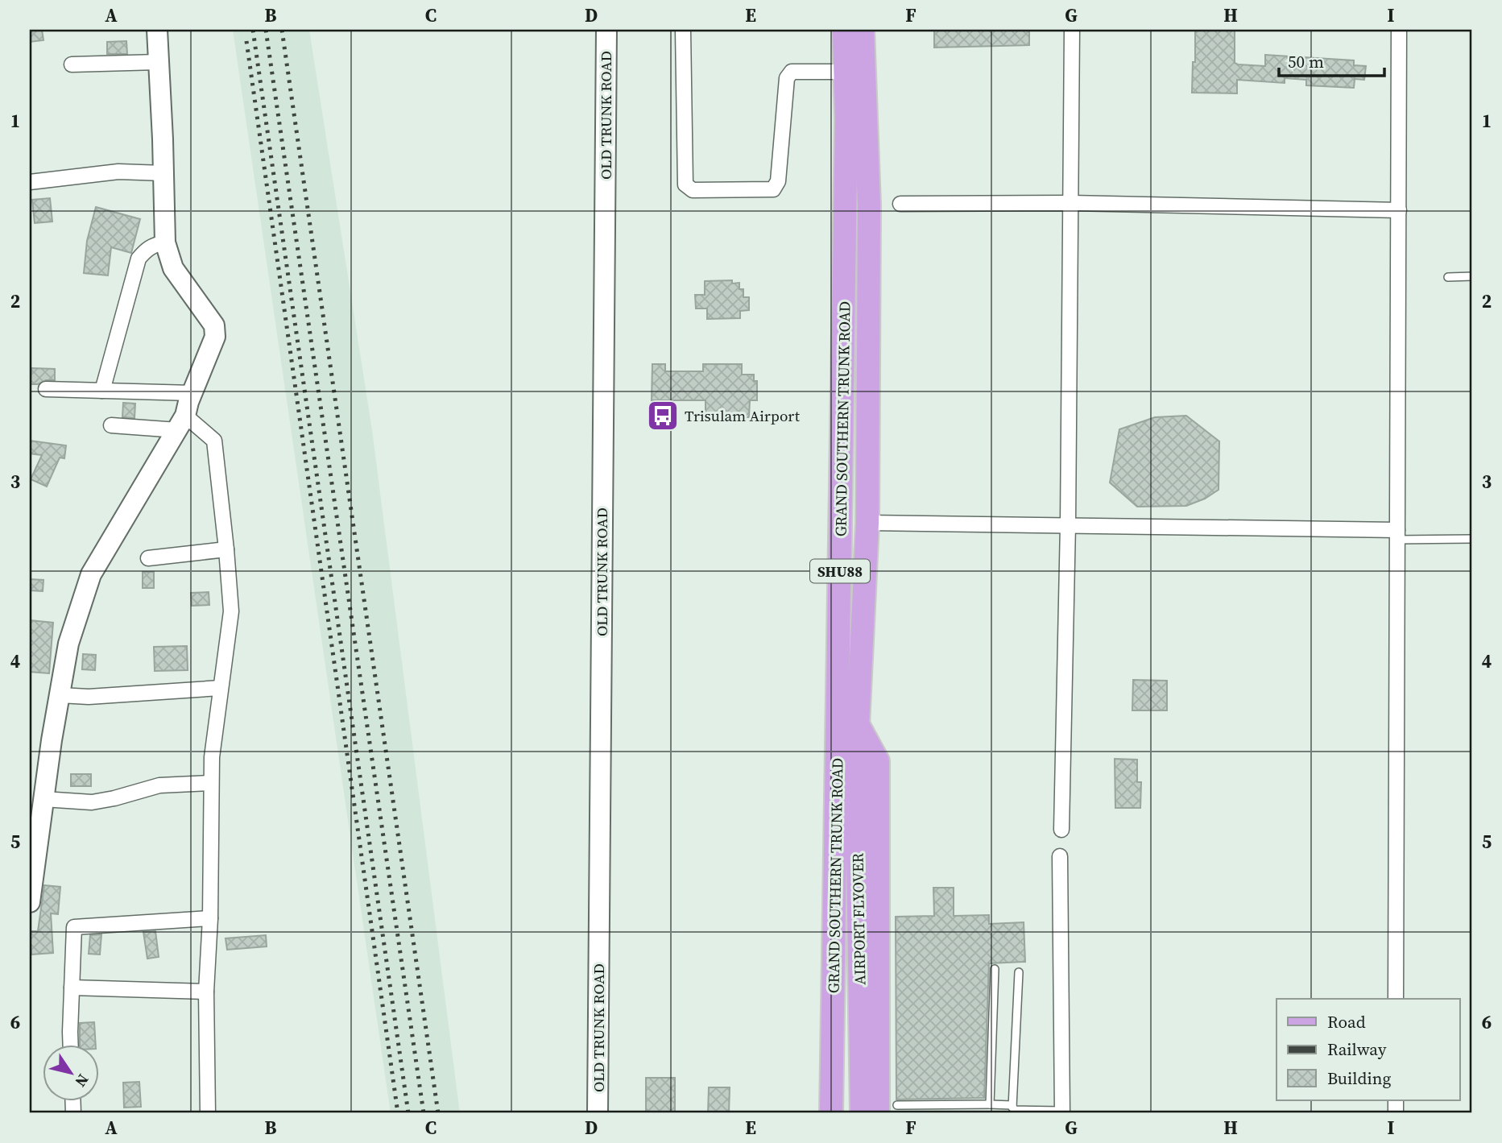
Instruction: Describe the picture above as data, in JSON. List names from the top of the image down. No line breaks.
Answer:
{"streets":{"main road":["GRAND SOUTHERN TRUNK ROAD","SHU88","AIRPORT FLYOVER"],"street":["OLD TRUNK ROAD"]},"crossings":[["GRAND SOUTHERN TRUNK ROAD","AIRPORT FLYOVER"]],"places":{"bus stop":["Trisulam Airport"]},"legend":["Road","Railway","Building"],"scale_bar":"50 m","north":"bottom right","grid":{"columns":["A","B","C","D","E","F","G","H","I"],"rows":["1","2","3","4","5","6"]}}
